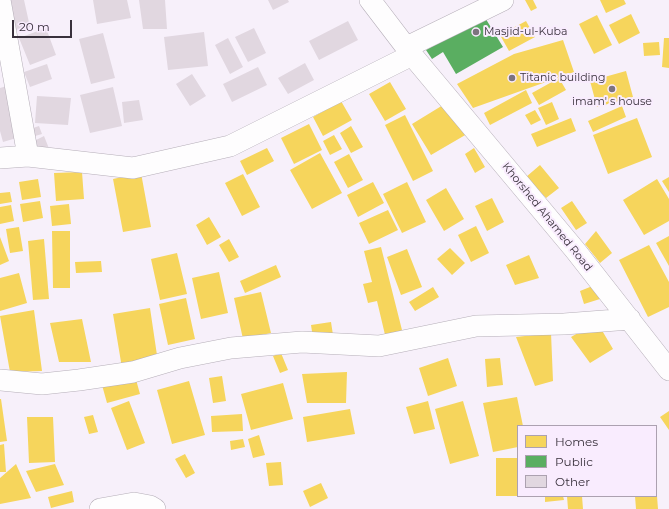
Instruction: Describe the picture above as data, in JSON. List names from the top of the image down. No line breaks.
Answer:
{"streets":{"street":["Khorshed Ahamed Road"]},"places":["Masjid-ul-Kuba","Titanic building","imam' s house"],"legend":["Homes","Public","Other"],"scale_bar":"20 m"}
